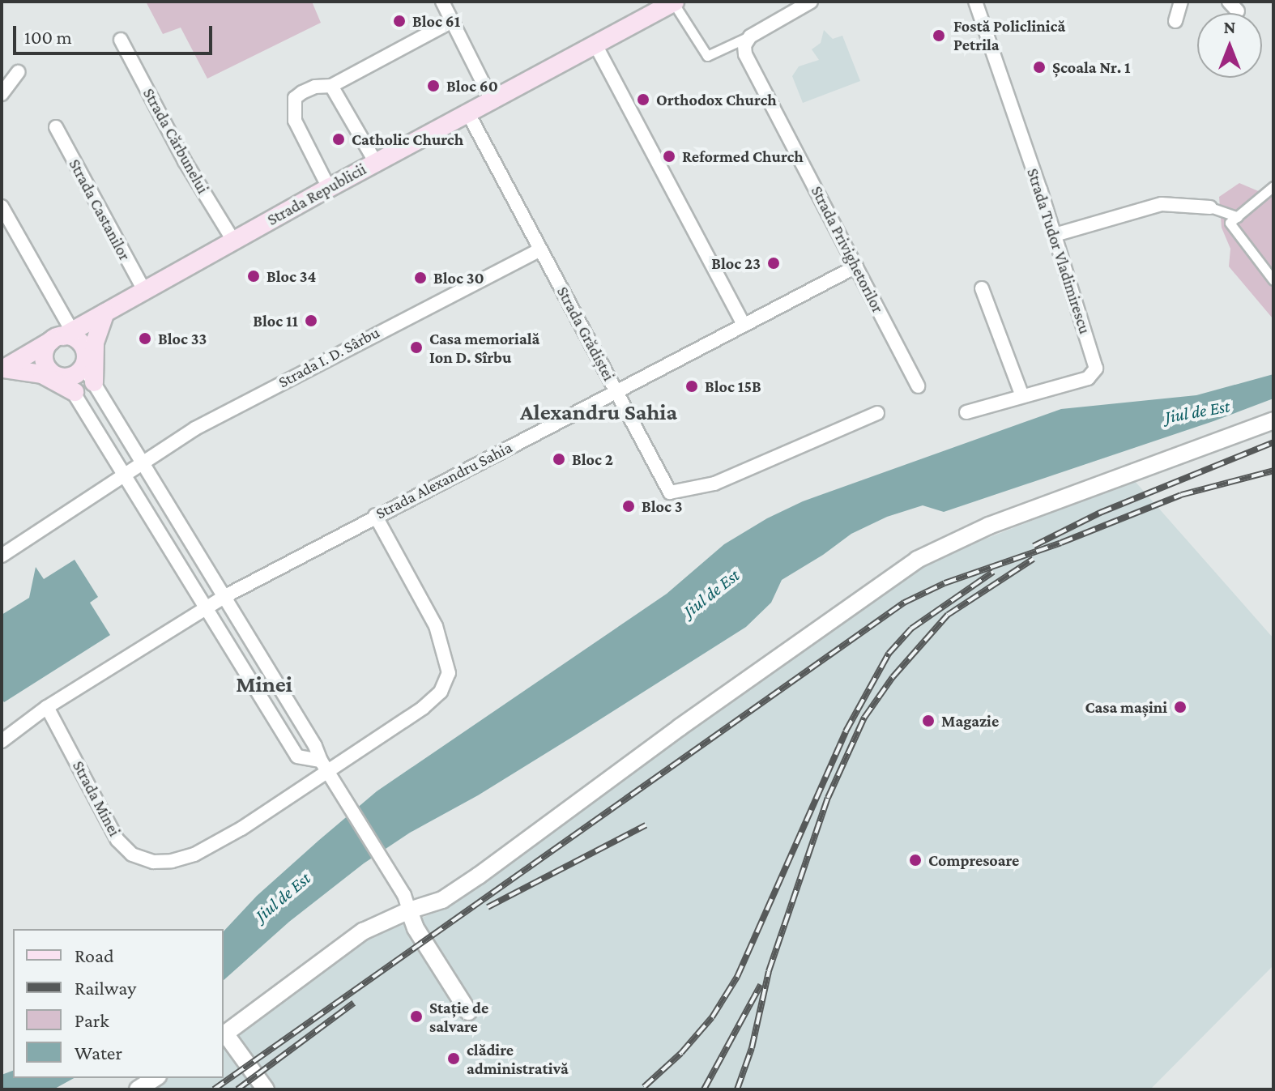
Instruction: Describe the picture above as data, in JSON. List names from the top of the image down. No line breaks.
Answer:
{"streets":{"main road":["Strada Republicii"],"street":["Strada Cărbunelui","Strada Castanilor","Strada Privighetorilor","Strada Tudor Vladimirescu","Strada Grădiștei","Strada I. D. Sârbu","Strada Alexandru Sahia","Strada Minei"]},"crossings":[["Strada Cărbunelui","Strada Republicii"],["Strada Republicii","Strada Castanilor"],["Strada Republicii","Strada Grădiștei"],["Strada Privighetorilor","Strada Alexandru Sahia"],["Strada Grădiștei","Strada I. D. Sârbu"],["Strada Grădiștei","Strada Alexandru Sahia"],["Strada Alexandru Sahia","Strada Minei"]],"districts":["Alexandru Sahia","Minei"],"water":["Jiul de Est"],"places":["Bloc 61","Fostă Policlinică Petrila","Școala Nr. 1","Bloc 60","Orthodox Church","Catholic Church","Reformed Church","Bloc 23","Bloc 34","Bloc 30","Bloc 11","Bloc 33","Casa memorială Ion D. Sîrbu","Bloc 15B","Bloc 2","Bloc 3","Casa mașini","Magazie","Compresoare","Stație de salvare","clădire administrativă"],"legend":["Road","Railway","Park","Water"],"scale_bar":"100 m","north":"top"}
